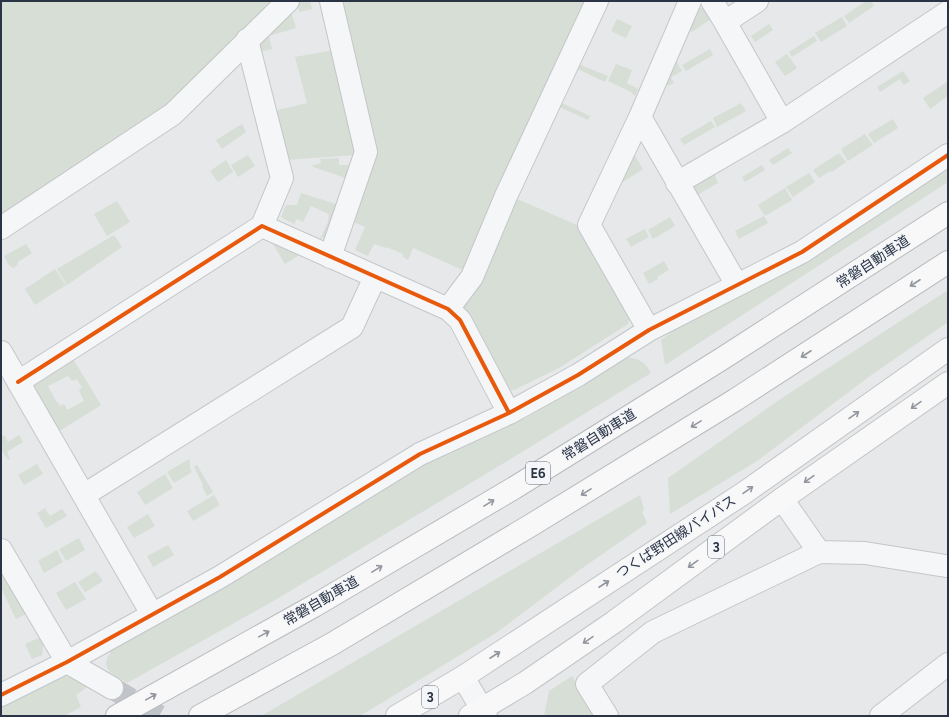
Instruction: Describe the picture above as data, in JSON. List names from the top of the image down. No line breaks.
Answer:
{"streets":{"main road":["常磐自動車道","E6","つくば野田線バイパス","3"]}}
